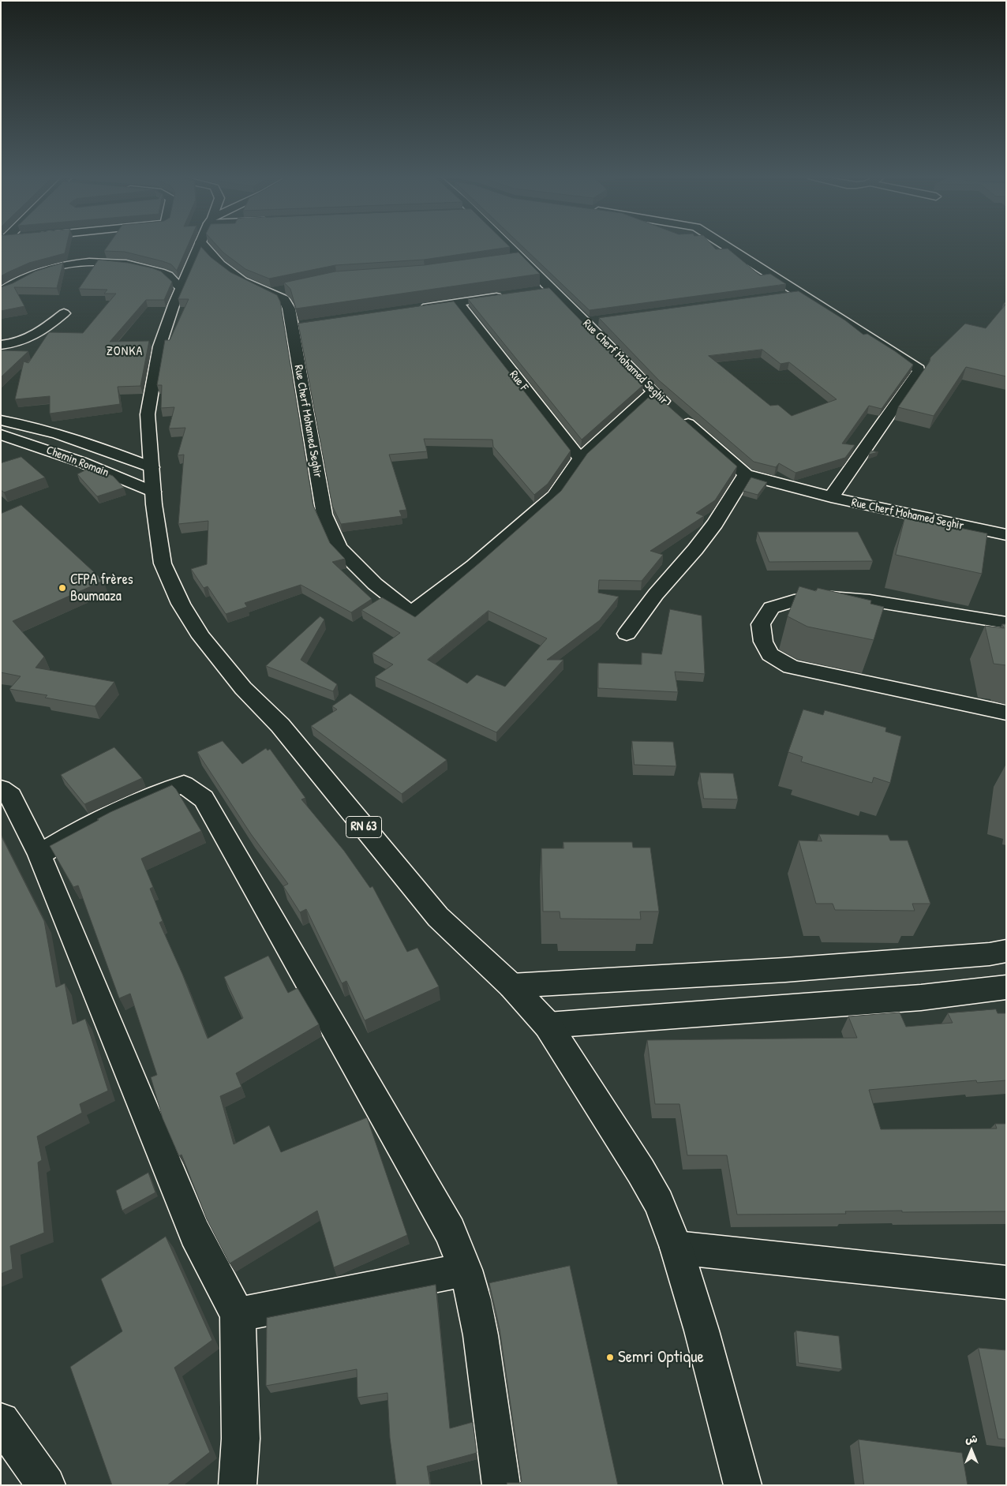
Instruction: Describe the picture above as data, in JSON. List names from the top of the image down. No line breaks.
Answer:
{"streets":{"street":["Rue Cherf Mohamed Seghir","Rue F","Chemin Romain","RN 63"]},"crossings":[["Rue Cherf Mohamed Seghir","Rue F"],["Chemin Romain","RN 63"]],"districts":["ZONKA"],"places":["CFPA frères Boumaaza","Semri Optique"],"north":"top"}
